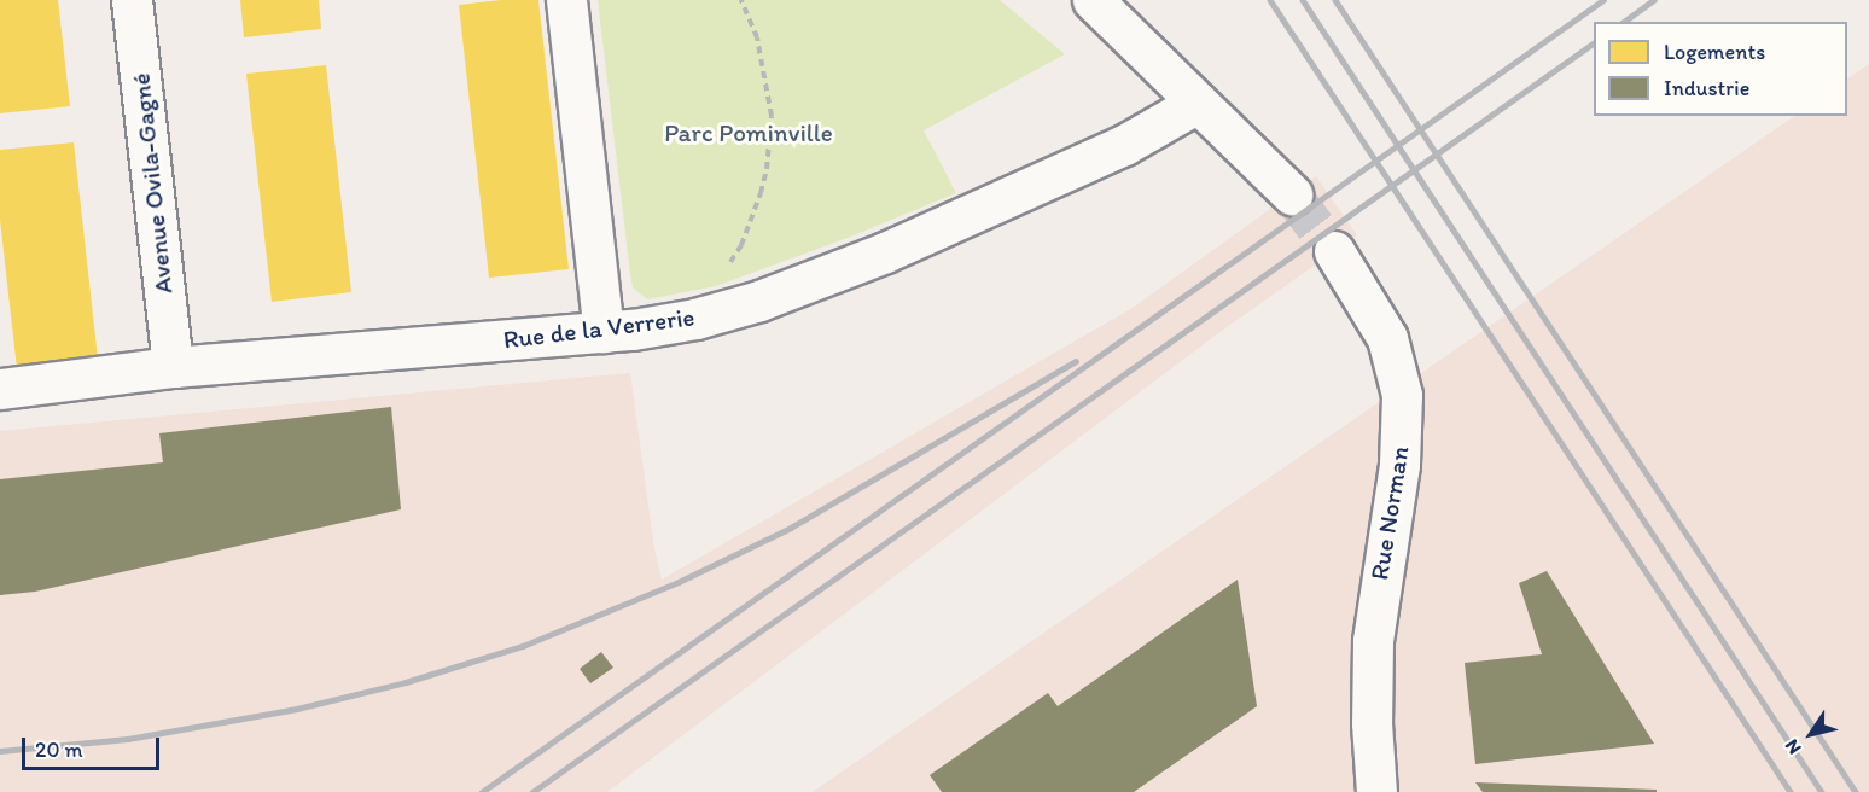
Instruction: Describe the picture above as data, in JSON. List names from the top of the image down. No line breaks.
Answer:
{"streets":{"street":["Avenue Ovila-Gagné","Rue de la Verrerie","Rue Norman"]},"crossings":[["Avenue Ovila-Gagné","Rue de la Verrerie"]],"parks":["Parc Pominville"],"legend":["Logements","Industrie"],"scale_bar":"20 m","north":"bottom left"}
